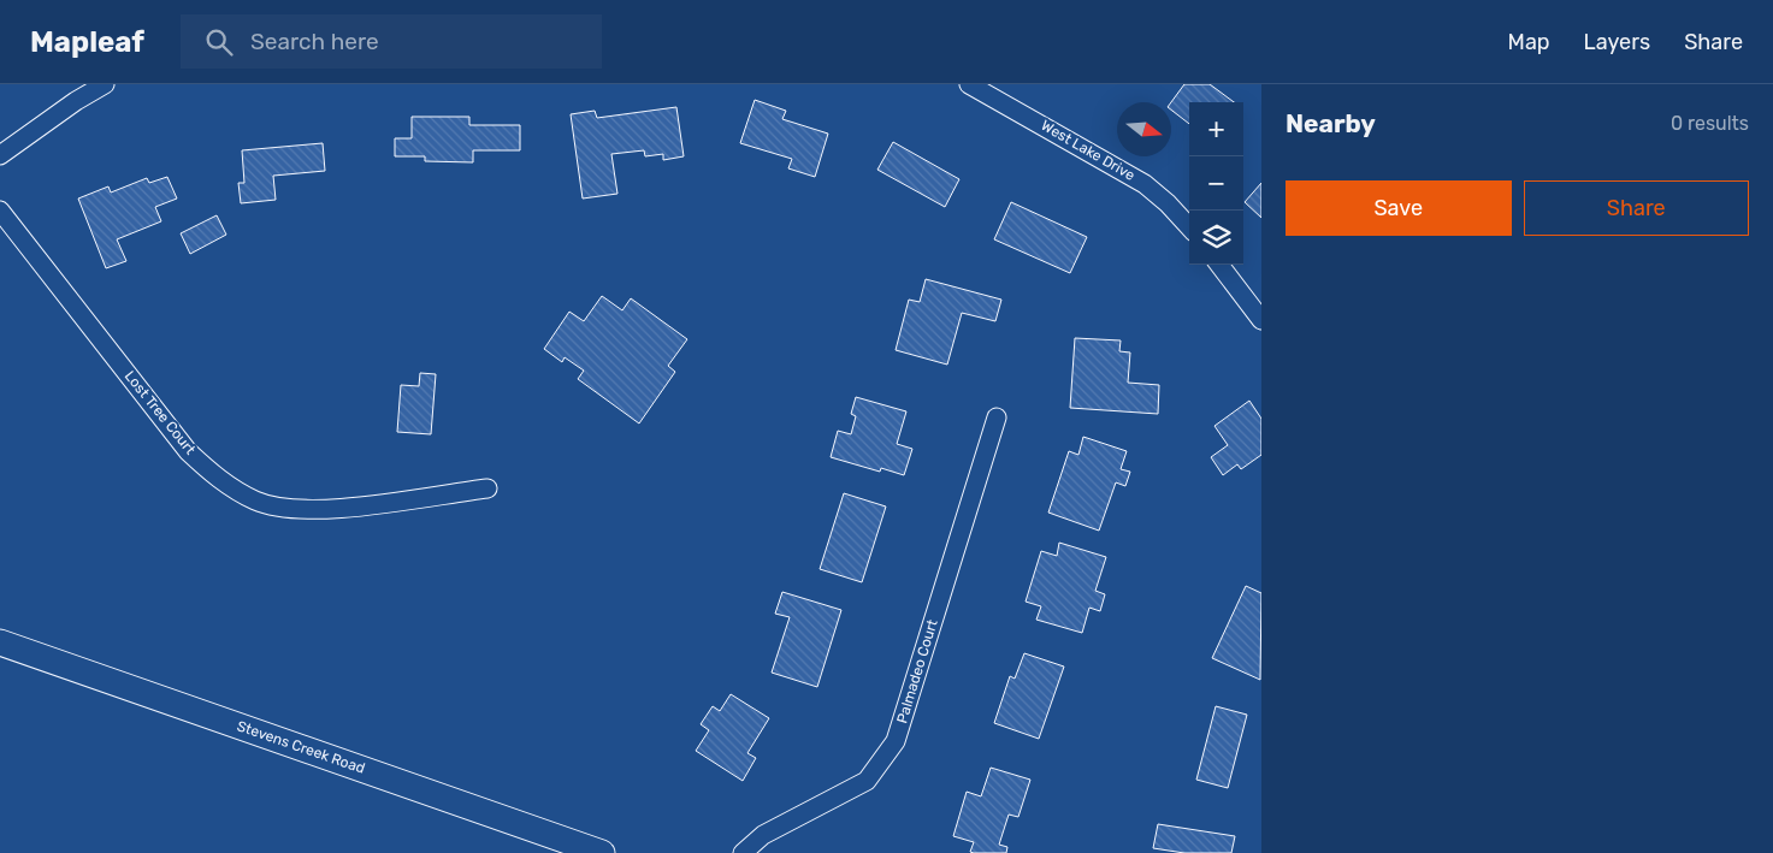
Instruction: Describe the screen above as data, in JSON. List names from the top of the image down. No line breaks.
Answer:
{"streets":{"street":["West Lake Drive","Lost Tree Court","Palmadeo Court","Stevens Creek Road"]},"north":"right","page":{"header":"Mapleaf","search":"Search here","nav":["Map","Layers","Share"],"heading":["Nearby","0 results"],"map_buttons":["+","−"],"buttons":["Save","Share"]}}
